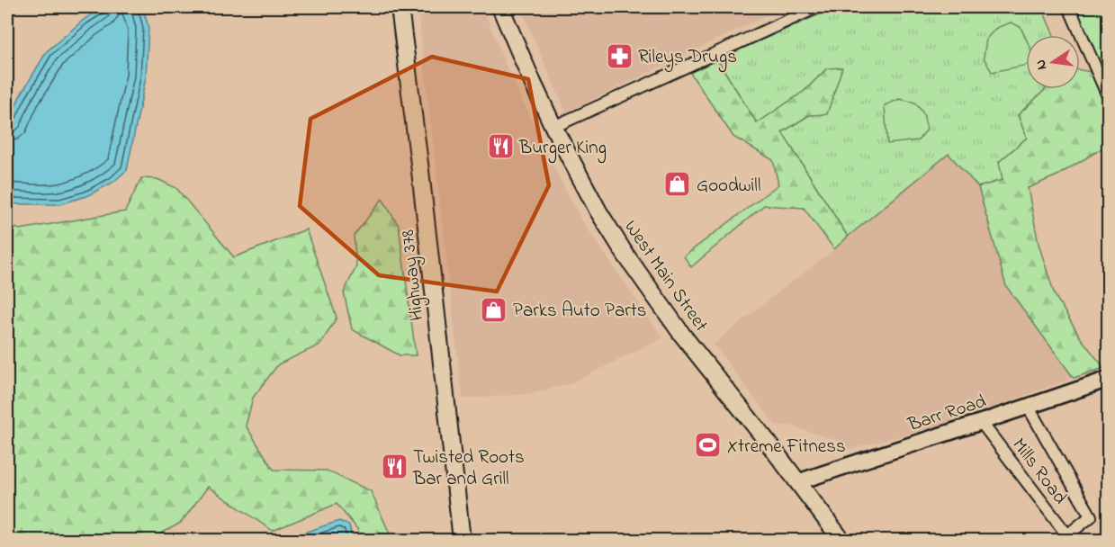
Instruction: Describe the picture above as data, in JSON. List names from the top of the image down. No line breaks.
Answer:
{"streets":{"main road":["Highway 378","West Main Street"],"street":["Barr Road","Mills Road"]},"crossings":[["West Main Street","Barr Road"],["Barr Road","Mills Road"]],"places":{"pharmacy":["Rileys Drugs"],"restaurant":["Burger King","Twisted Roots Bar and Grill"],"shop":["Goodwill","Parks Auto Parts"],"sports":["Xtreme Fitness"]},"north":"left"}
